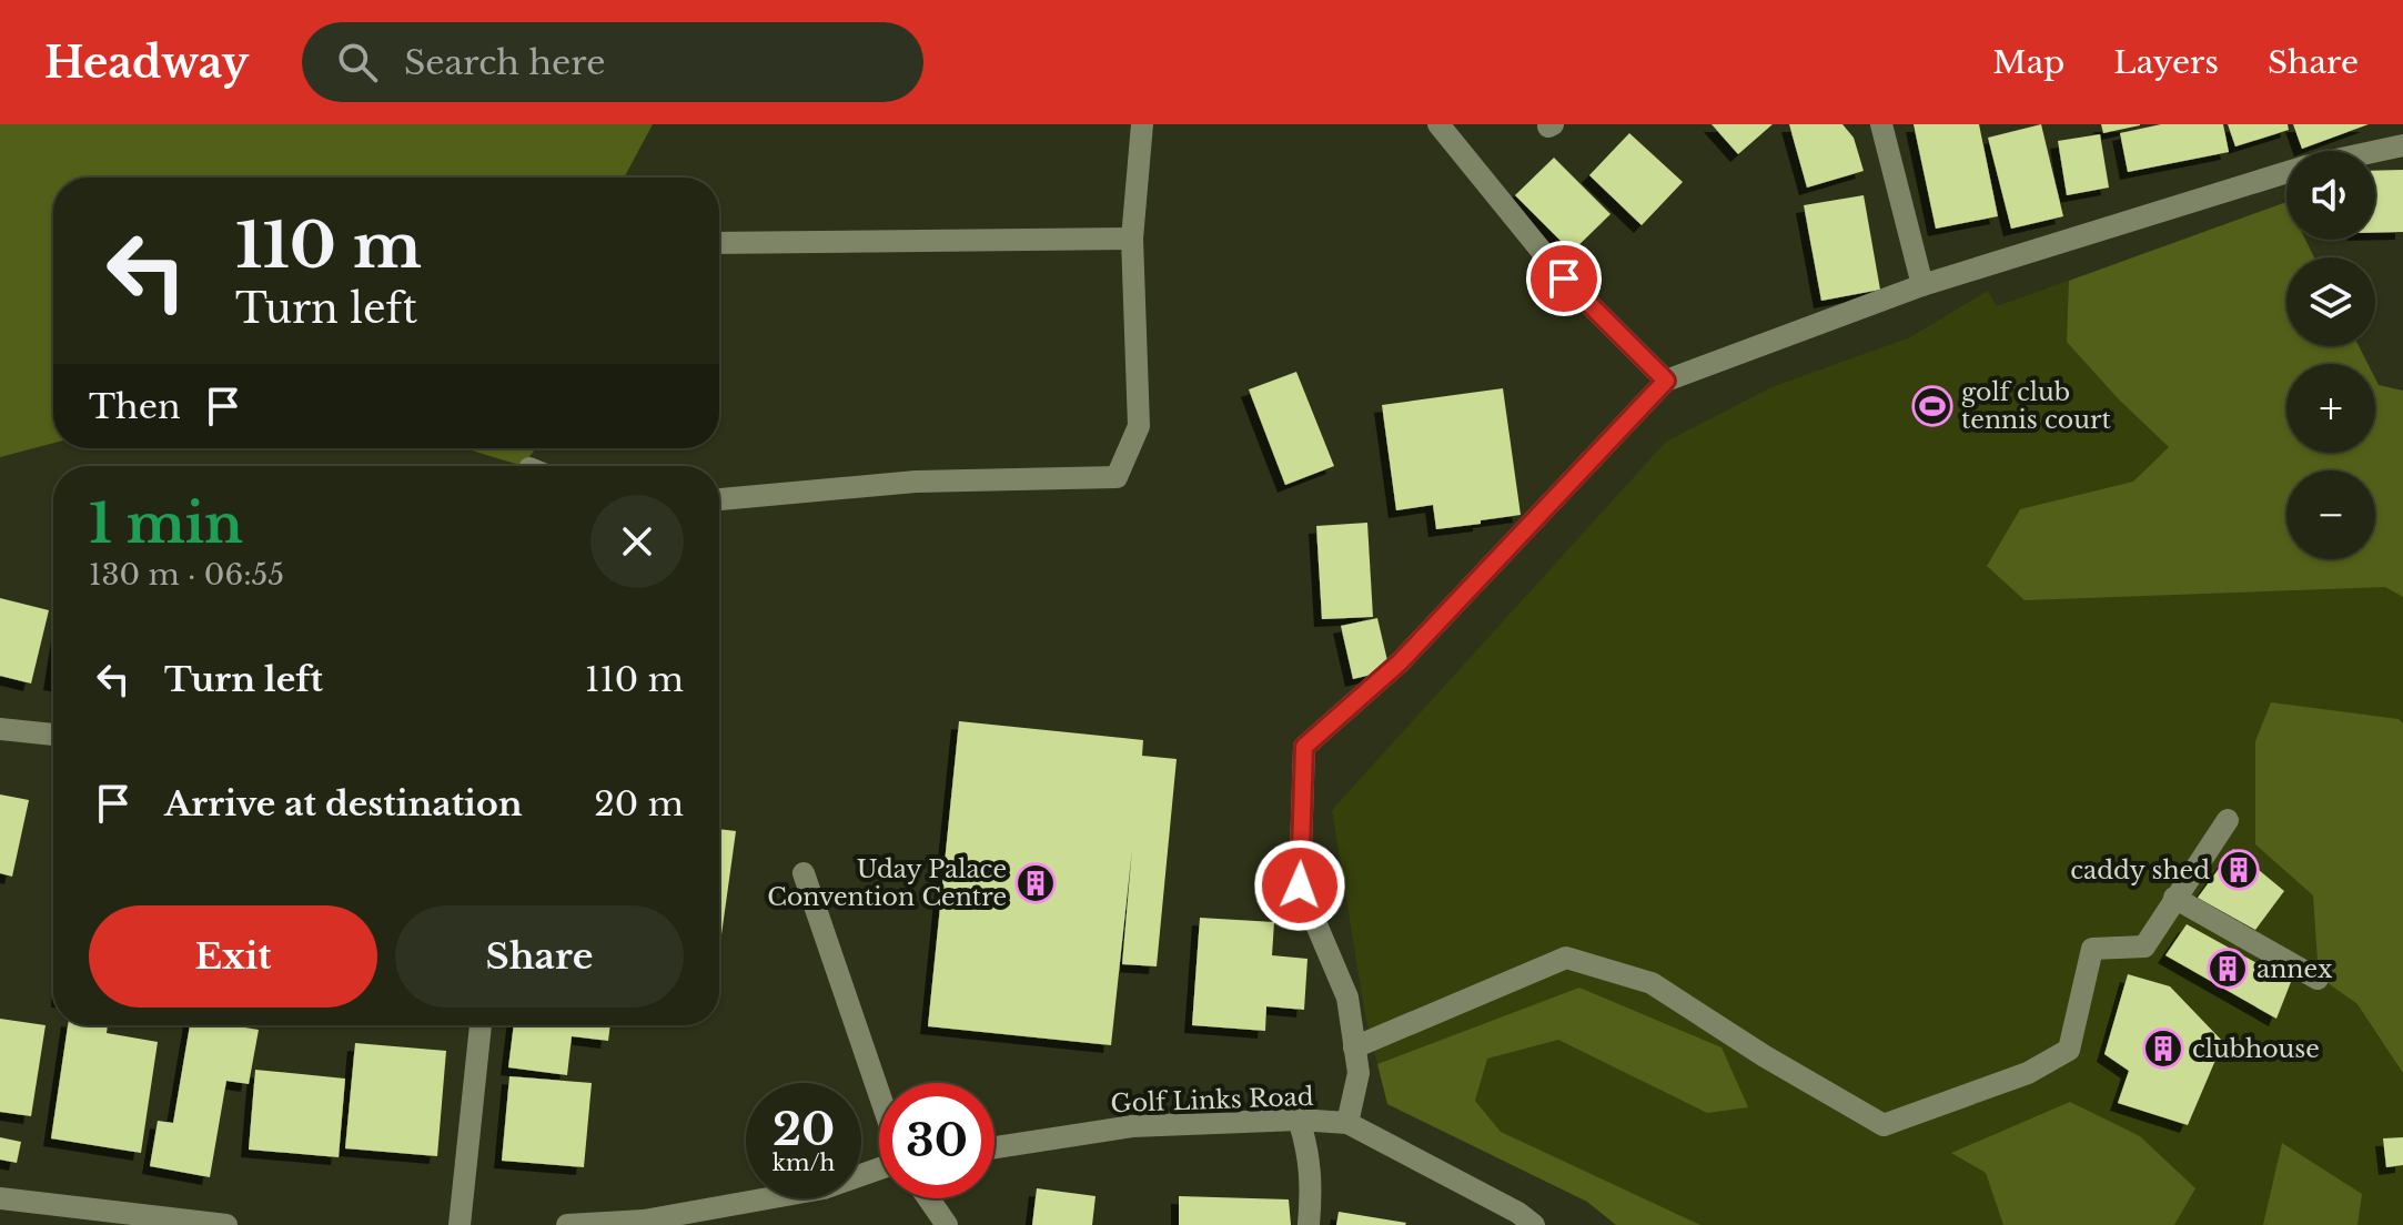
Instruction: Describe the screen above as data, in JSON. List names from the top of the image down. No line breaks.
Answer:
{"streets":{"street":["Golf Links Road"]},"places":{"sports":["golf club tennis court"],"building":["caddy shed","Uday Palace Convention Centre","annex","clubhouse"]},"page":{"header":"Headway","search":"Search here","nav":["Map","Layers","Share"],"map_buttons":["+","−"],"turn":["110 m","Turn left"],"then":"Then","heading":["1 min","130 m · 06:55"],"list":[{"name":"Turn left","value":"110 m"},{"name":"Arrive at destination","value":"20 m"}],"buttons":["Exit","Share"],"speed":"20 km/h","limit":"30"}}
